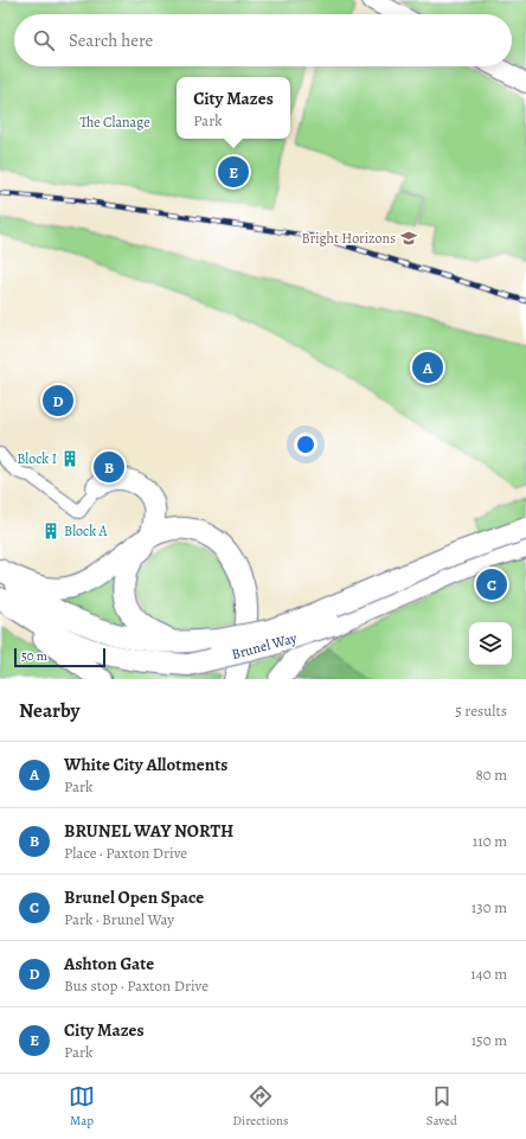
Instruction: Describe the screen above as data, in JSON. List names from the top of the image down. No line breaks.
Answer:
{"streets":{"highway":["Brunel Way"]},"parks":["The Clanage"],"places":{"school or university":["Bright Horizons"],"building":["Block I","Block A"]},"scale_bar":"50 m","page":{"search":"Search here","popup":["City Mazes","Park"],"pins":["E","A","D","B","C"],"scale":"50 m","heading":["Nearby","5 results"],"list":[{"mark":"A","name":"White City Allotments","note":"Park","value":"80 m"},{"mark":"B","name":"BRUNEL WAY NORTH","note":"Place · Paxton Drive","value":"110 m"},{"mark":"C","name":"Brunel Open Space","note":"Park · Brunel Way","value":"130 m"},{"mark":"D","name":"Ashton Gate","note":"Bus stop · Paxton Drive","value":"140 m"},{"mark":"E","name":"City Mazes","note":"Park","value":"150 m"}],"nav":["Map","Directions","Saved"]}}
